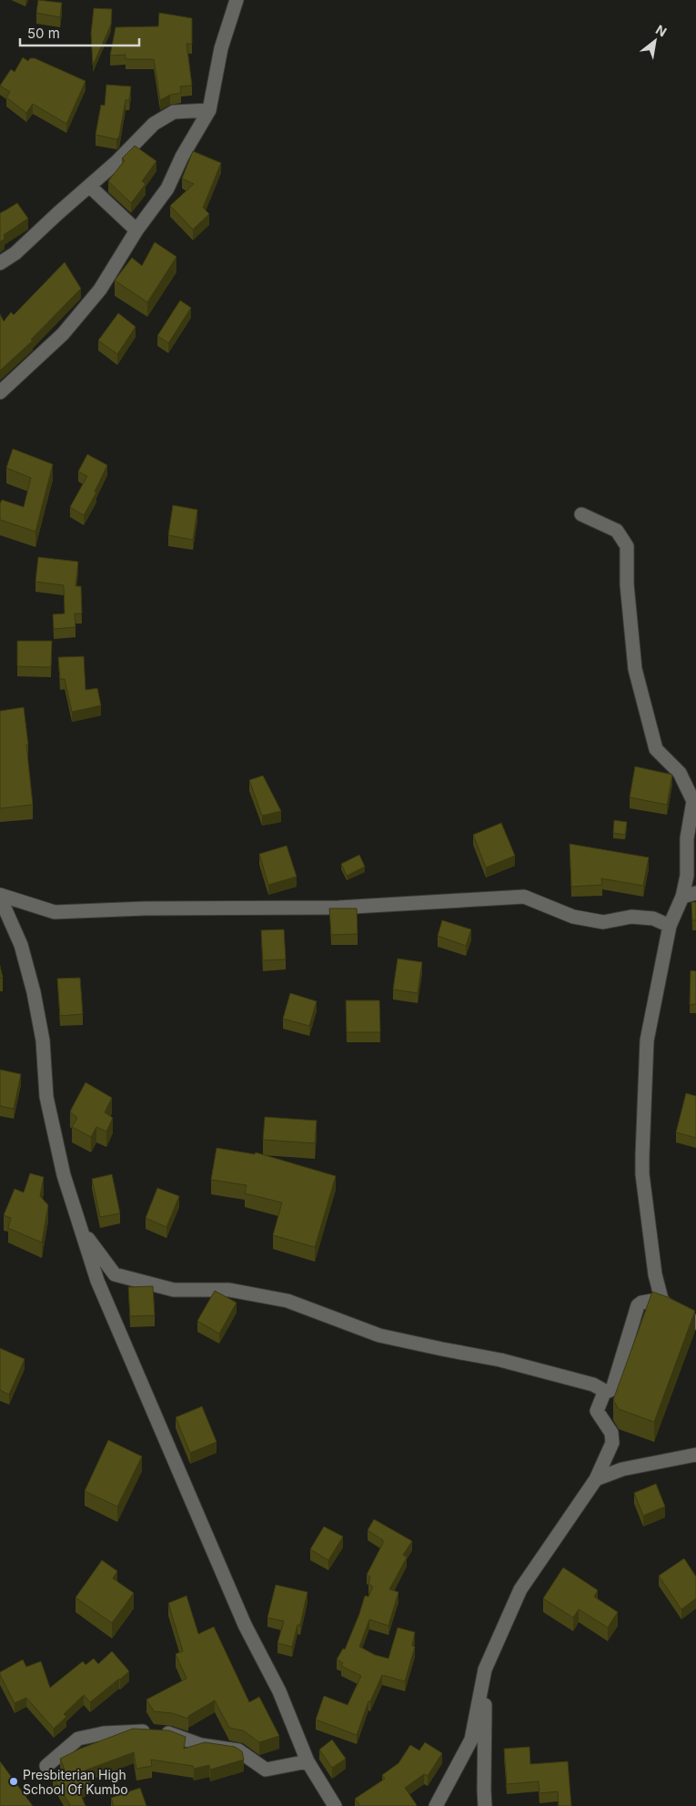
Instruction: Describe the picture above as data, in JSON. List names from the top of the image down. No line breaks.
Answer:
{"places":["Presbiterian High School Of Kumbo"],"scale_bar":"50 m","north":"top right"}
